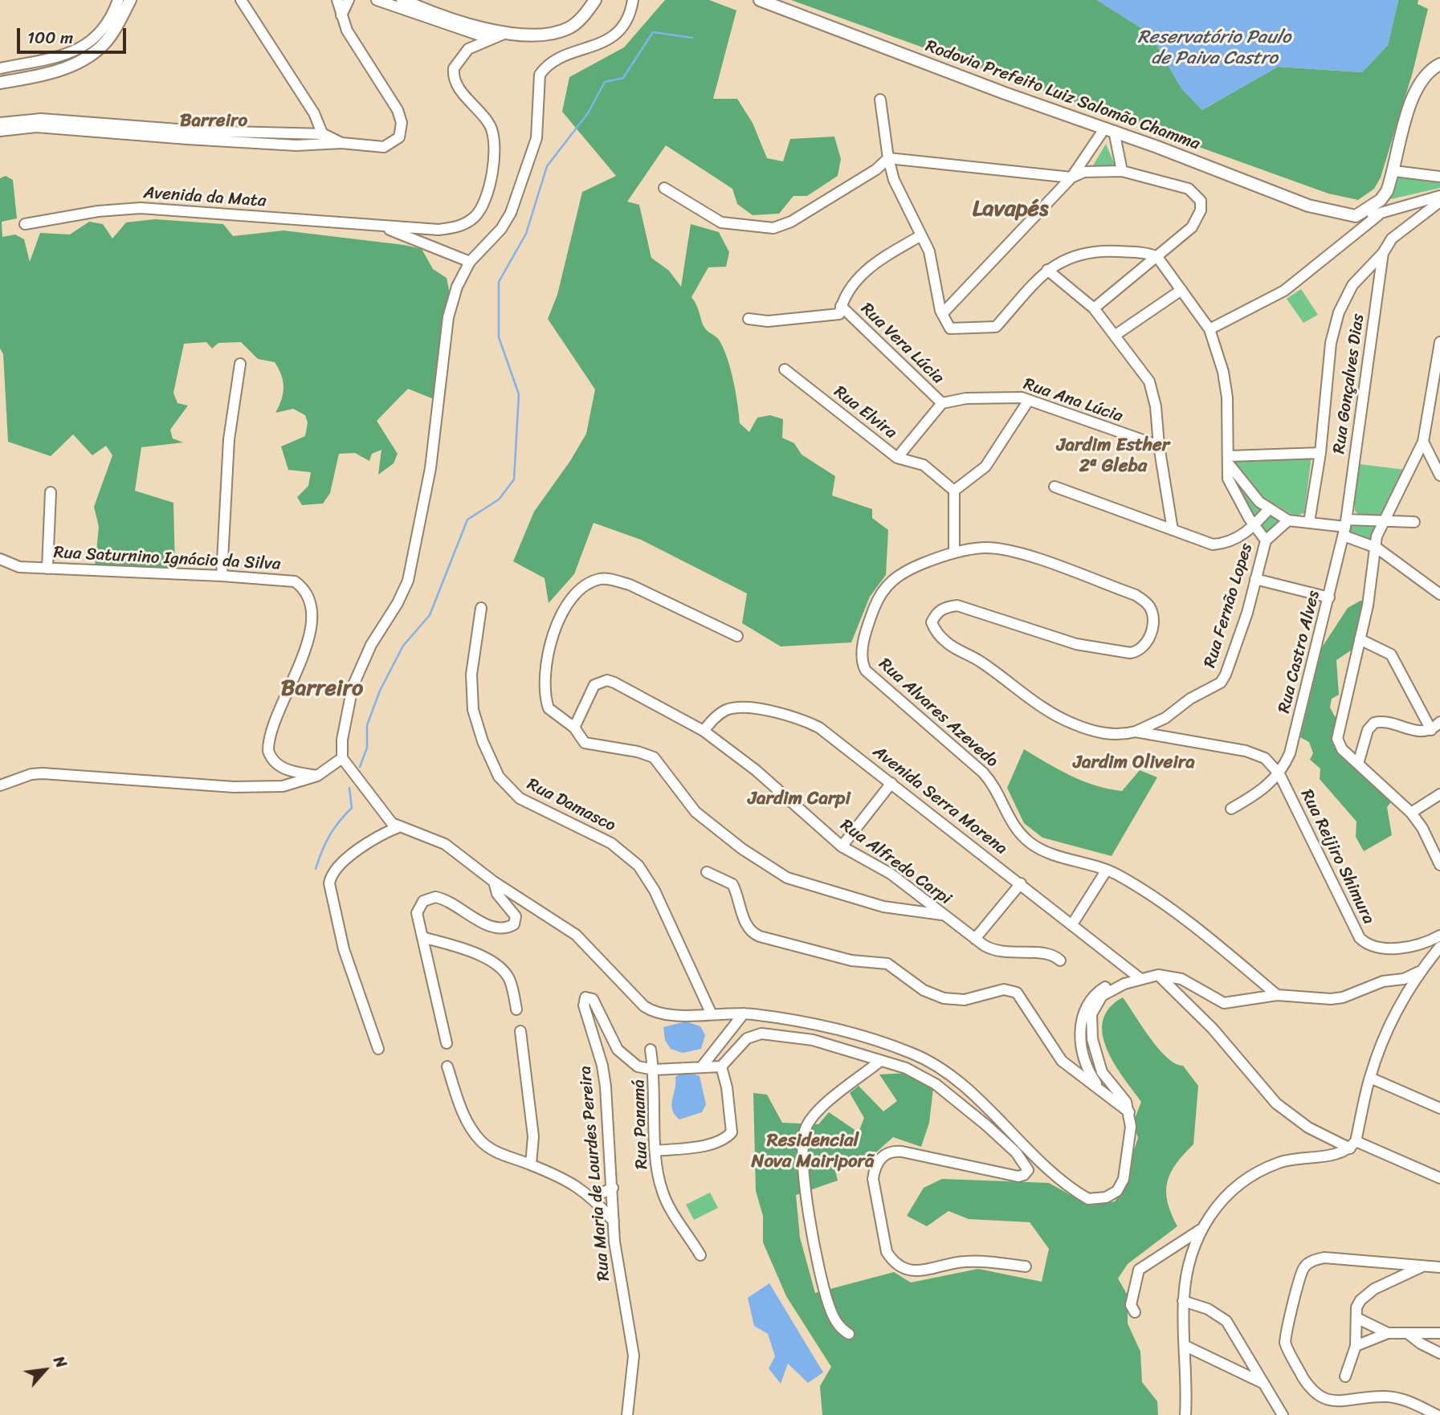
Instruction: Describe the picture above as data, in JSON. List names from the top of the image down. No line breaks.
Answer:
{"streets":{"main road":["Rodovia Prefeito Luiz Salomão Chamma"],"street":["Avenida da Mata","Rua Vera Lúcia","Rua Gonçalves Dias","Rua Ana Lúcia","Rua Elvira","Rua Saturnino Ignácio da Silva","Rua Fernão Lopes","Rua Castro Alves","Rua Alvares Azevedo","Avenida Serra Morena","Rua Damasco","Rua Reijiro Shimura","Rua Alfredo Carpi","Rua Panamá","Rua Maria de Lourdes Pereira"]},"crossings":[["Rua Vera Lúcia","Rua Ana Lúcia"],["Rua Vera Lúcia","Rua Elvira"],["Rua Gonçalves Dias","Rua Castro Alves"],["Rua Ana Lúcia","Rua Elvira"],["Rua Castro Alves","Rua Reijiro Shimura"],["Avenida Serra Morena","Rua Alfredo Carpi"],["Rua Panamá","Rua Maria de Lourdes Pereira"]],"districts":["Barreiro","Lavapés","Jardim Esther 2ª Gleba","Barreiro","Jardim Oliveira","Jardim Carpi","Residencial Nova Mairiporã"],"water":["Reservatório Paulo de Paiva Castro"],"scale_bar":"100 m","north":"top right"}
